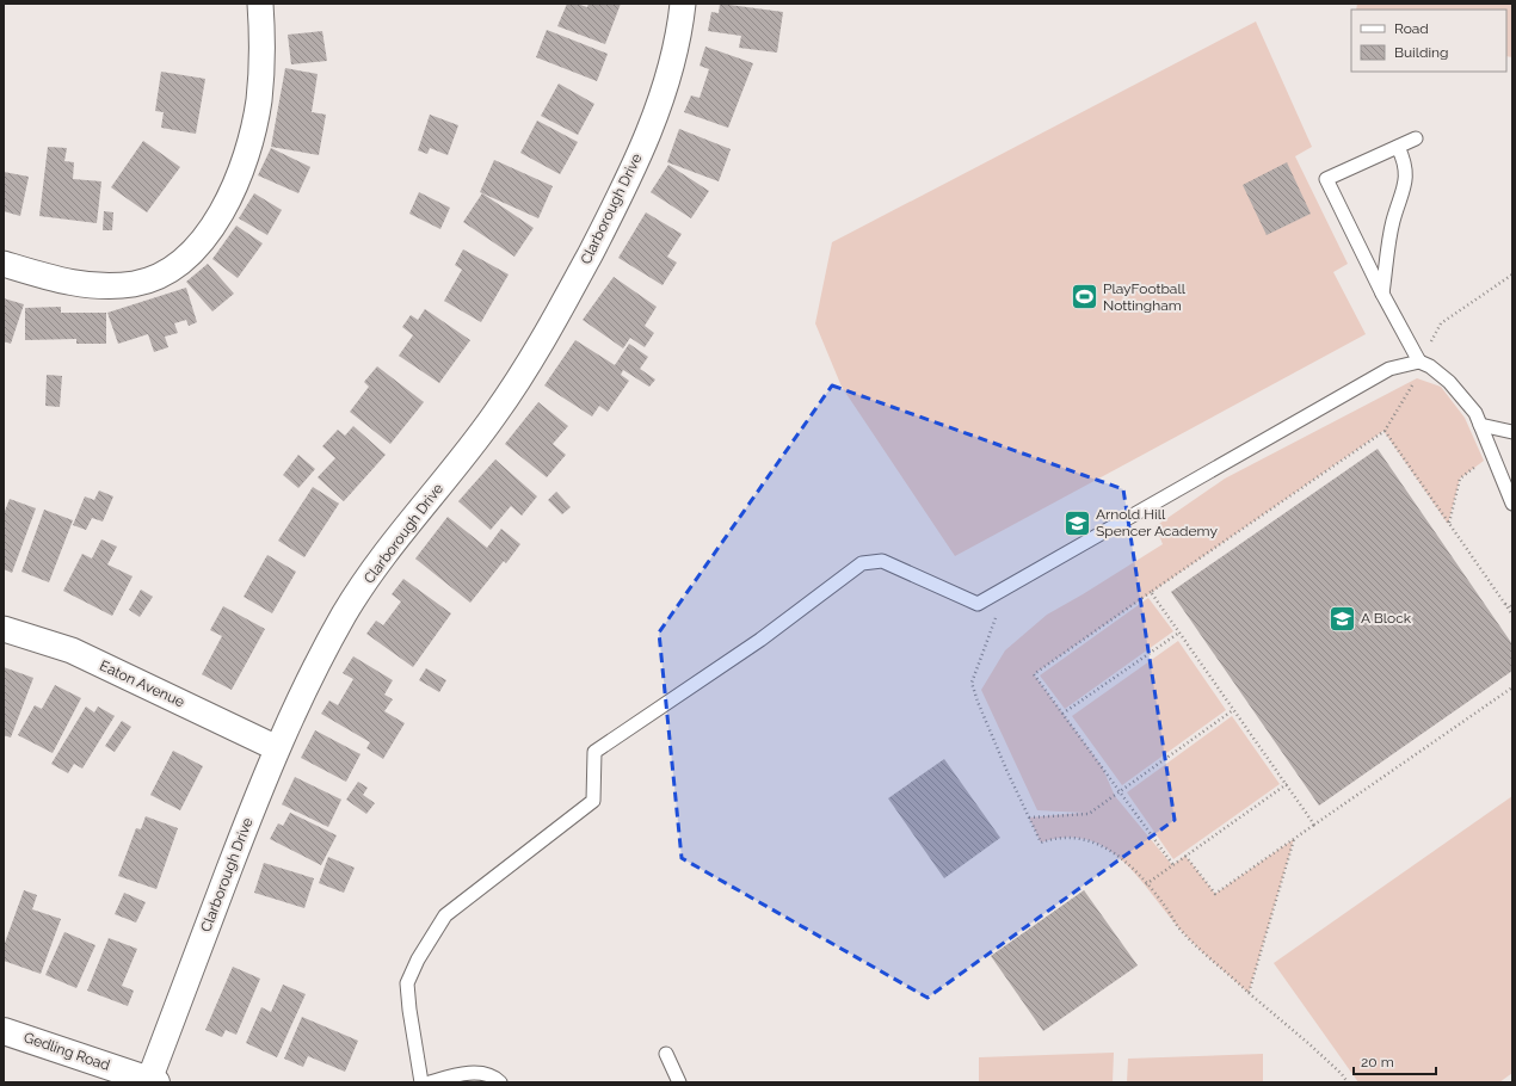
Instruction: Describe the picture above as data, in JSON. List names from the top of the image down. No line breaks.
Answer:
{"streets":{"street":["Clarborough Drive","Eaton Avenue","Gedling Road"]},"crossings":[["Clarborough Drive","Eaton Avenue"],["Clarborough Drive","Gedling Road"]],"places":{"sports":["PlayFootball Nottingham"],"school or university":["Arnold Hill Spencer Academy","A Block"]},"legend":["Road","Building"],"scale_bar":"20 m"}
